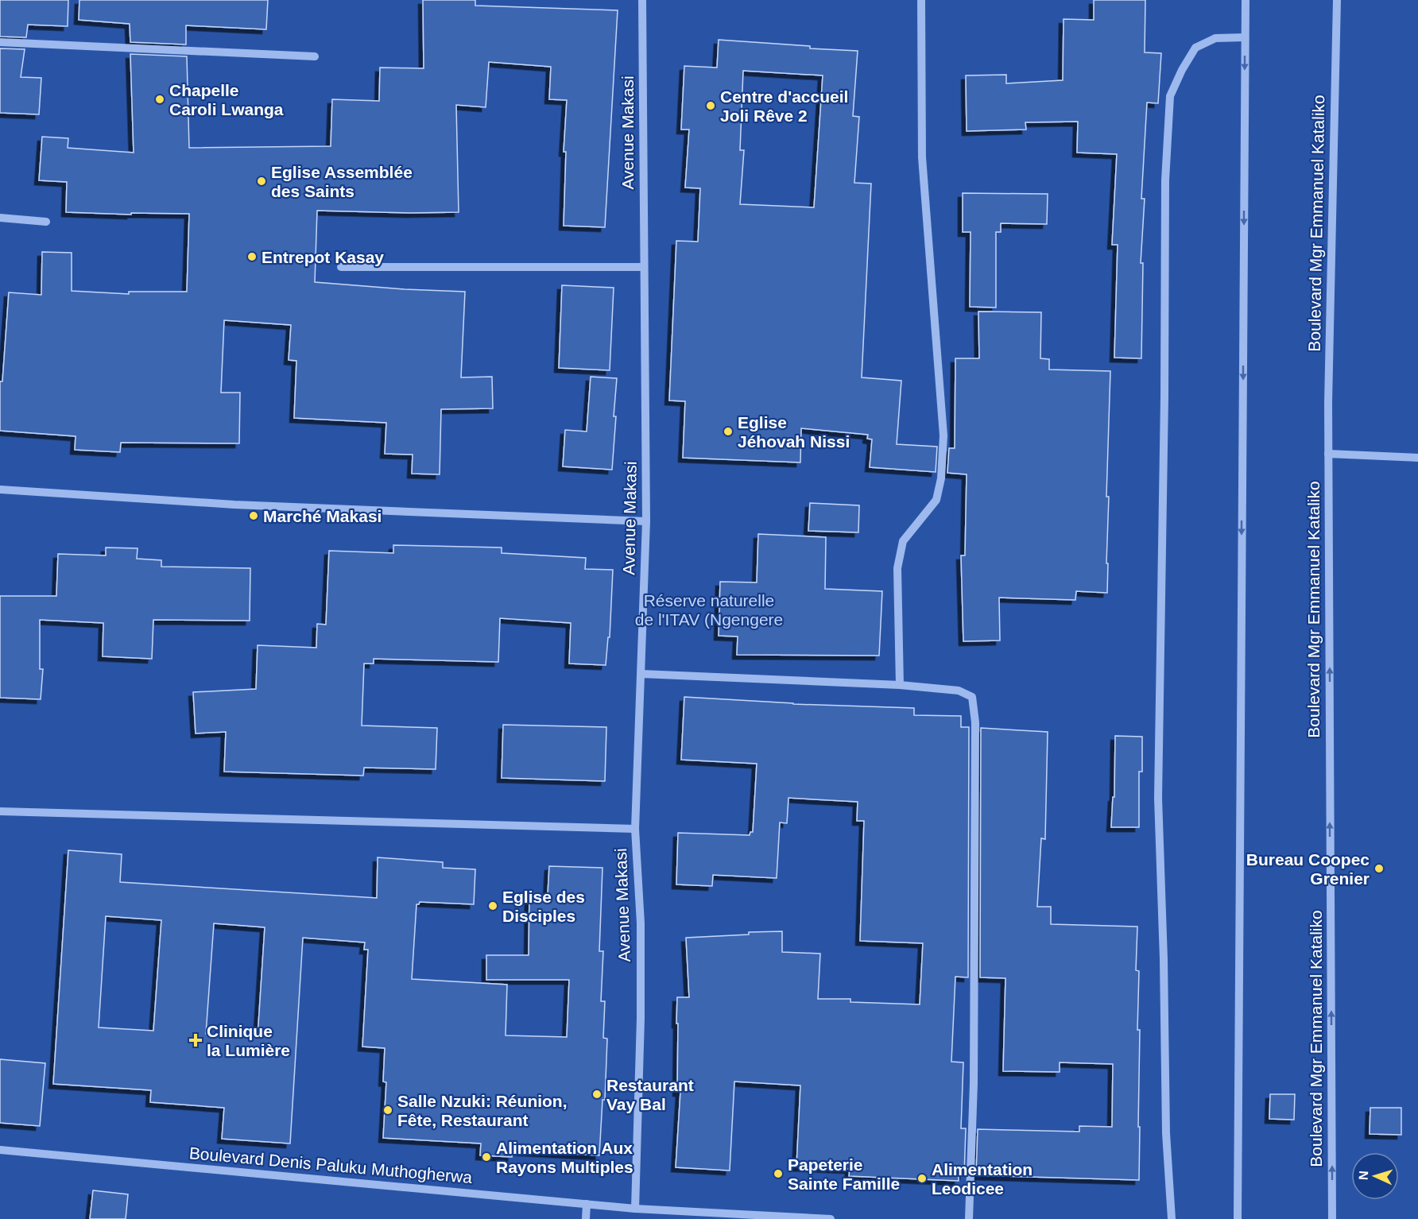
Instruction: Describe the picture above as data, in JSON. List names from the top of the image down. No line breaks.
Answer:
{"streets":{"street":["Avenue Makasi","Boulevard Mgr Emmanuel Kataliko","Boulevard Denis Paluku Muthogherwa"]},"crossings":[["Avenue Makasi","Boulevard Denis Paluku Muthogherwa"]],"one_way":["Boulevard Mgr Emmanuel Kataliko"],"parks":["Réserve naturelle de l'ITAV (Ngengere"],"places":{"other":["Chapelle Caroli Lwanga","Centre d'accueil Joli Rêve 2","Eglise Assemblée des Saints","Entrepot Kasay","Eglise Jéhovah Nissi","Marché Makasi","Bureau Coopec Grenier","Eglise des Disciples","Restaurant Vay Bal","Salle Nzuki: Réunion, Fête, Restaurant","Alimentation Aux Rayons Multiples","Papeterie Sainte Famille","Alimentation Leodicee"],"health":["Clinique la Lumière"]},"north":"left"}
